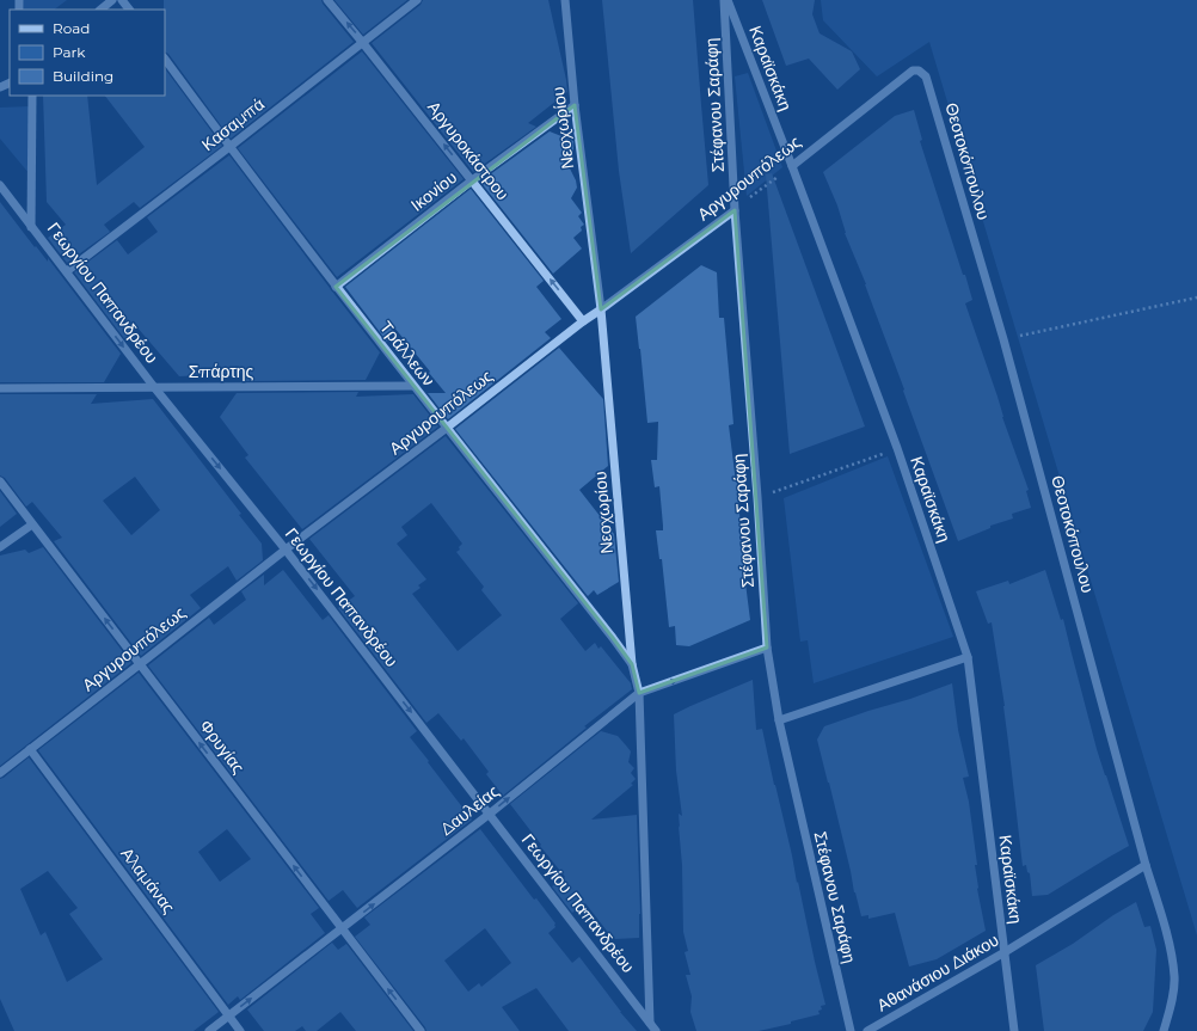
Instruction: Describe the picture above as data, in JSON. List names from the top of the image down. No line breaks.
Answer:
{"streets":{"street":["Καραϊσκάκη","Στέφανου Σαράφη","Κασαμπά","Νεοχωρίου","Αργυροκάστρου","Θεοτοκόπουλου","Αργυρουπόλεως","Ικονίου","Γεωργίου Παπανδρέου","Τράλλεων","Σπάρτης","Φρυγίας","Δαυλείας","Αλαμάνας","Αθανάσιου Διάκου"]},"crossings":[["Καραϊσκάκη","Στέφανου Σαράφη"],["Καραϊσκάκη","Αργυρουπόλεως"],["Καραϊσκάκη","Αθανάσιου Διάκου"],["Στέφανου Σαράφη","Αργυρουπόλεως"],["Στέφανου Σαράφη","Δαυλείας"],["Κασαμπά","Αργυροκάστρου"],["Κασαμπά","Γεωργίου Παπανδρέου"],["Κασαμπά","Τράλλεων"],["Νεοχωρίου","Αργυρουπόλεως"],["Νεοχωρίου","Ικονίου"],["Νεοχωρίου","Γεωργίου Παπανδρέου"],["Νεοχωρίου","Τράλλεων"],["Νεοχωρίου","Δαυλείας"],["Αργυροκάστρου","Αργυρουπόλεως"],["Αργυροκάστρου","Ικονίου"],["Θεοτοκόπουλου","Αργυρουπόλεως"],["Θεοτοκόπουλου","Αθανάσιου Διάκου"],["Αργυρουπόλεως","Γεωργίου Παπανδρέου"],["Αργυρουπόλεως","Τράλλεων"],["Αργυρουπόλεως","Φρυγίας"],["Αργυρουπόλεως","Αλαμάνας"],["Ικονίου","Τράλλεων"],["Γεωργίου Παπανδρέου","Σπάρτης"],["Γεωργίου Παπανδρέου","Δαυλείας"],["Τράλλεων","Σπάρτης"],["Φρυγίας","Δαυλείας"],["Δαυλείας","Αλαμάνας"]],"one_way":["Αργυροκάστρου","Γεωργίου Παπανδρέου","Φρυγίας","Δαυλείας"],"legend":["Road","Park","Building"]}
